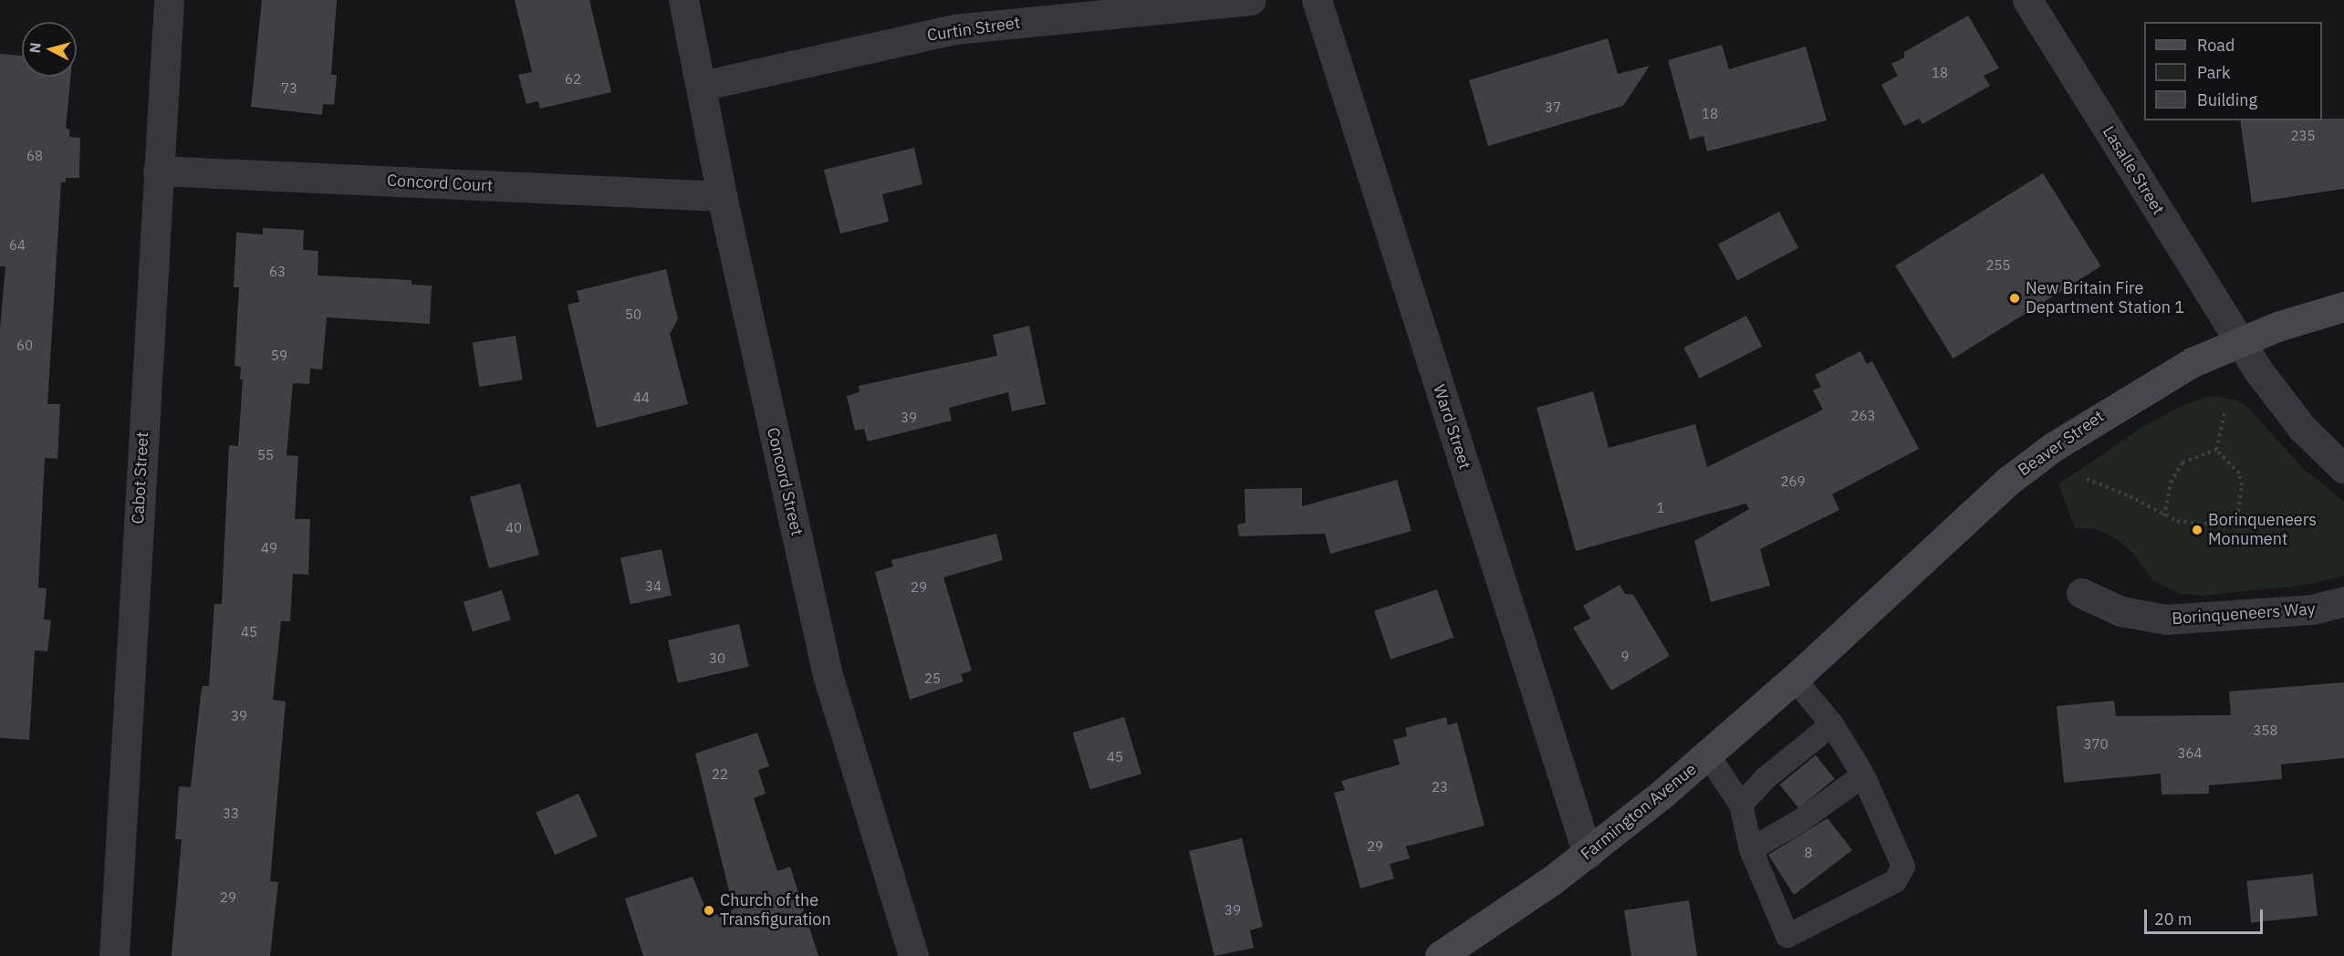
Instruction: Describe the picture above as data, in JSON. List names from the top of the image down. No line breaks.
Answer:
{"streets":{"main road":["Beaver Street","Farmington Avenue"],"street":["Curtin Street","Lasalle Street","Concord Court","Ward Street","Cabot Street","Concord Street","Borinqueneers Way"]},"crossings":[["Curtin Street","Concord Street"],["Lasalle Street","Beaver Street"],["Concord Court","Cabot Street"],["Concord Court","Concord Street"],["Ward Street","Farmington Avenue"],["Beaver Street","Farmington Avenue"]],"places":["New Britain Fire Department Station 1","Borinqueneers Monument","Church of the Transfiguration"],"house_numbers":["18","62","73","37","18","235","68","64","255","63","50","60","59","44","263","39","55","269","1","40","49","34","29","45","9","30","25","39","358","370","364","45","22","23","33","29","8","29","39"],"legend":["Road","Park","Building"],"scale_bar":"20 m","north":"left"}
